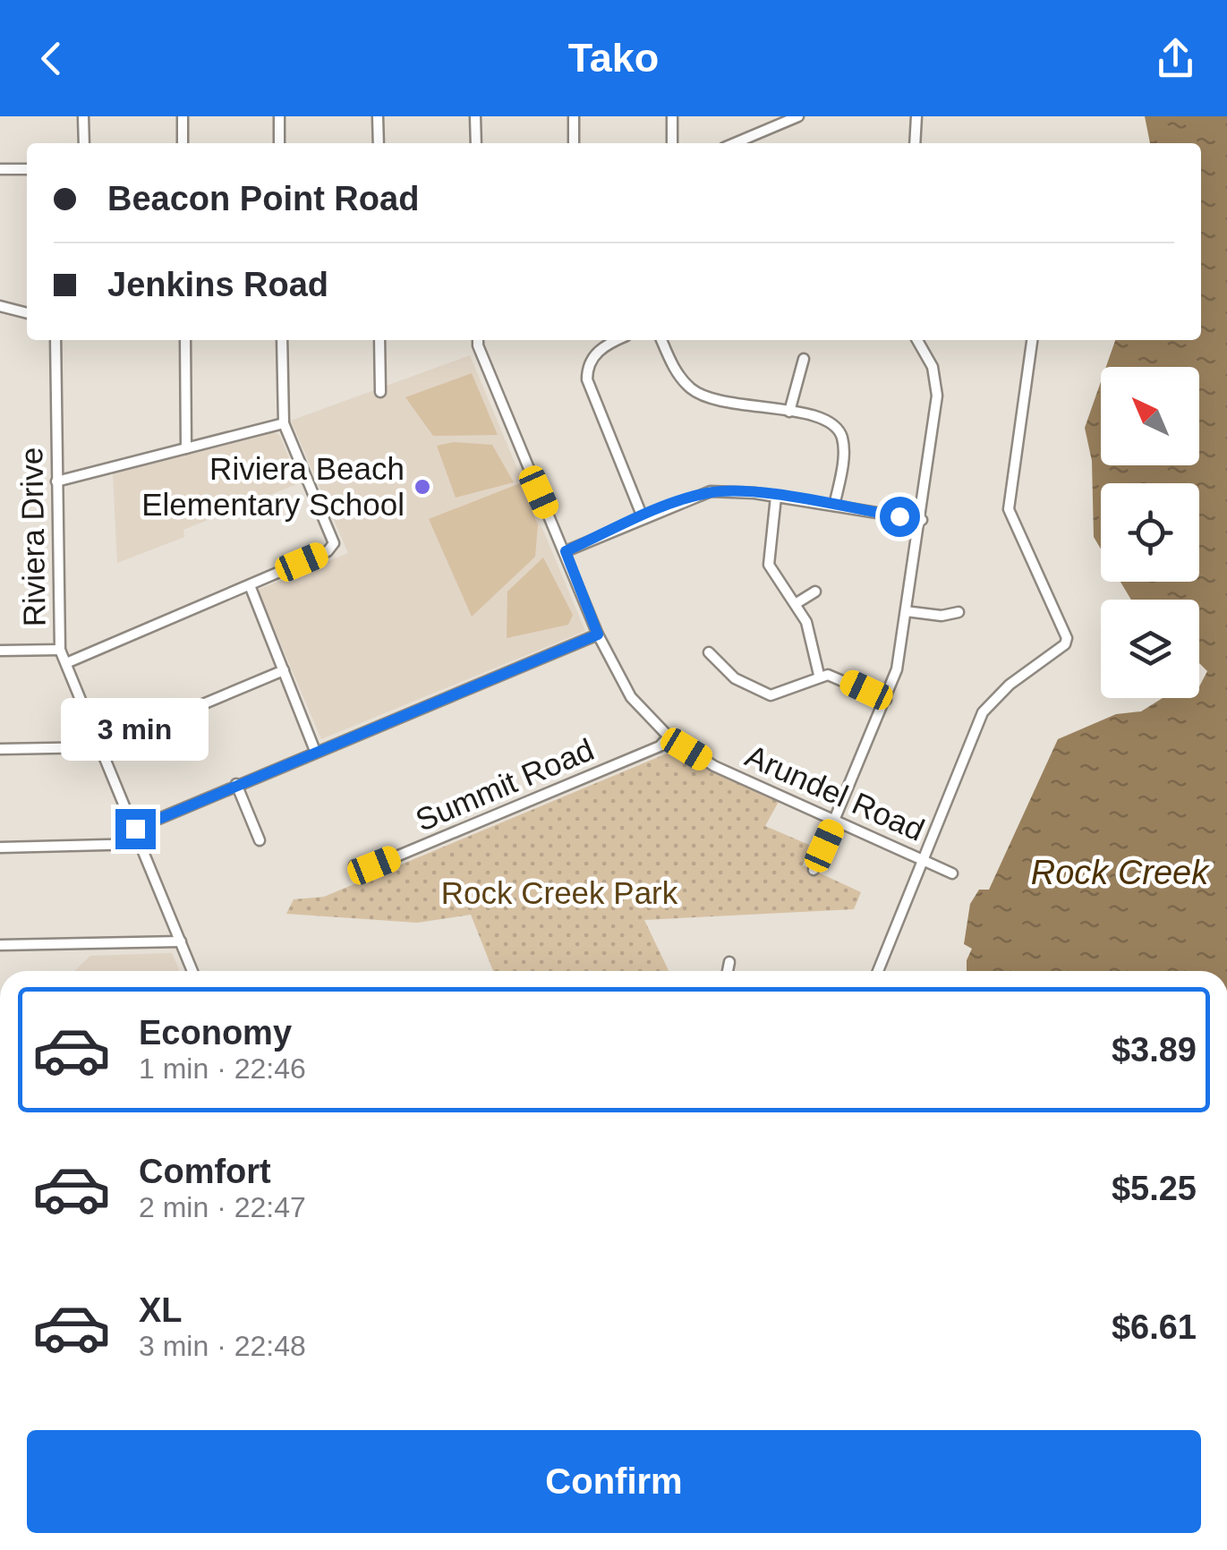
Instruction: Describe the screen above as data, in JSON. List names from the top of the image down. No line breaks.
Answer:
{"streets":{"street":["Riviera Drive","Summit Road","Arundel Road"]},"crossings":[["Summit Road","Arundel Road"]],"water":["Rock Creek"],"parks":["Rock Creek Park"],"places":["Riviera Beach Elementary School"],"north":"top left","page":{"header":"Tako","banner":["Beacon Point Road","Jenkins Road"],"bubble":"3 min","list":[{"name":"Economy","note":"1 min · 22:46","value":"$3.89"},{"name":"Comfort","note":"2 min · 22:47","value":"$5.25"},{"name":"XL","note":"3 min · 22:48","value":"$6.61"}],"buttons":"Confirm"}}
